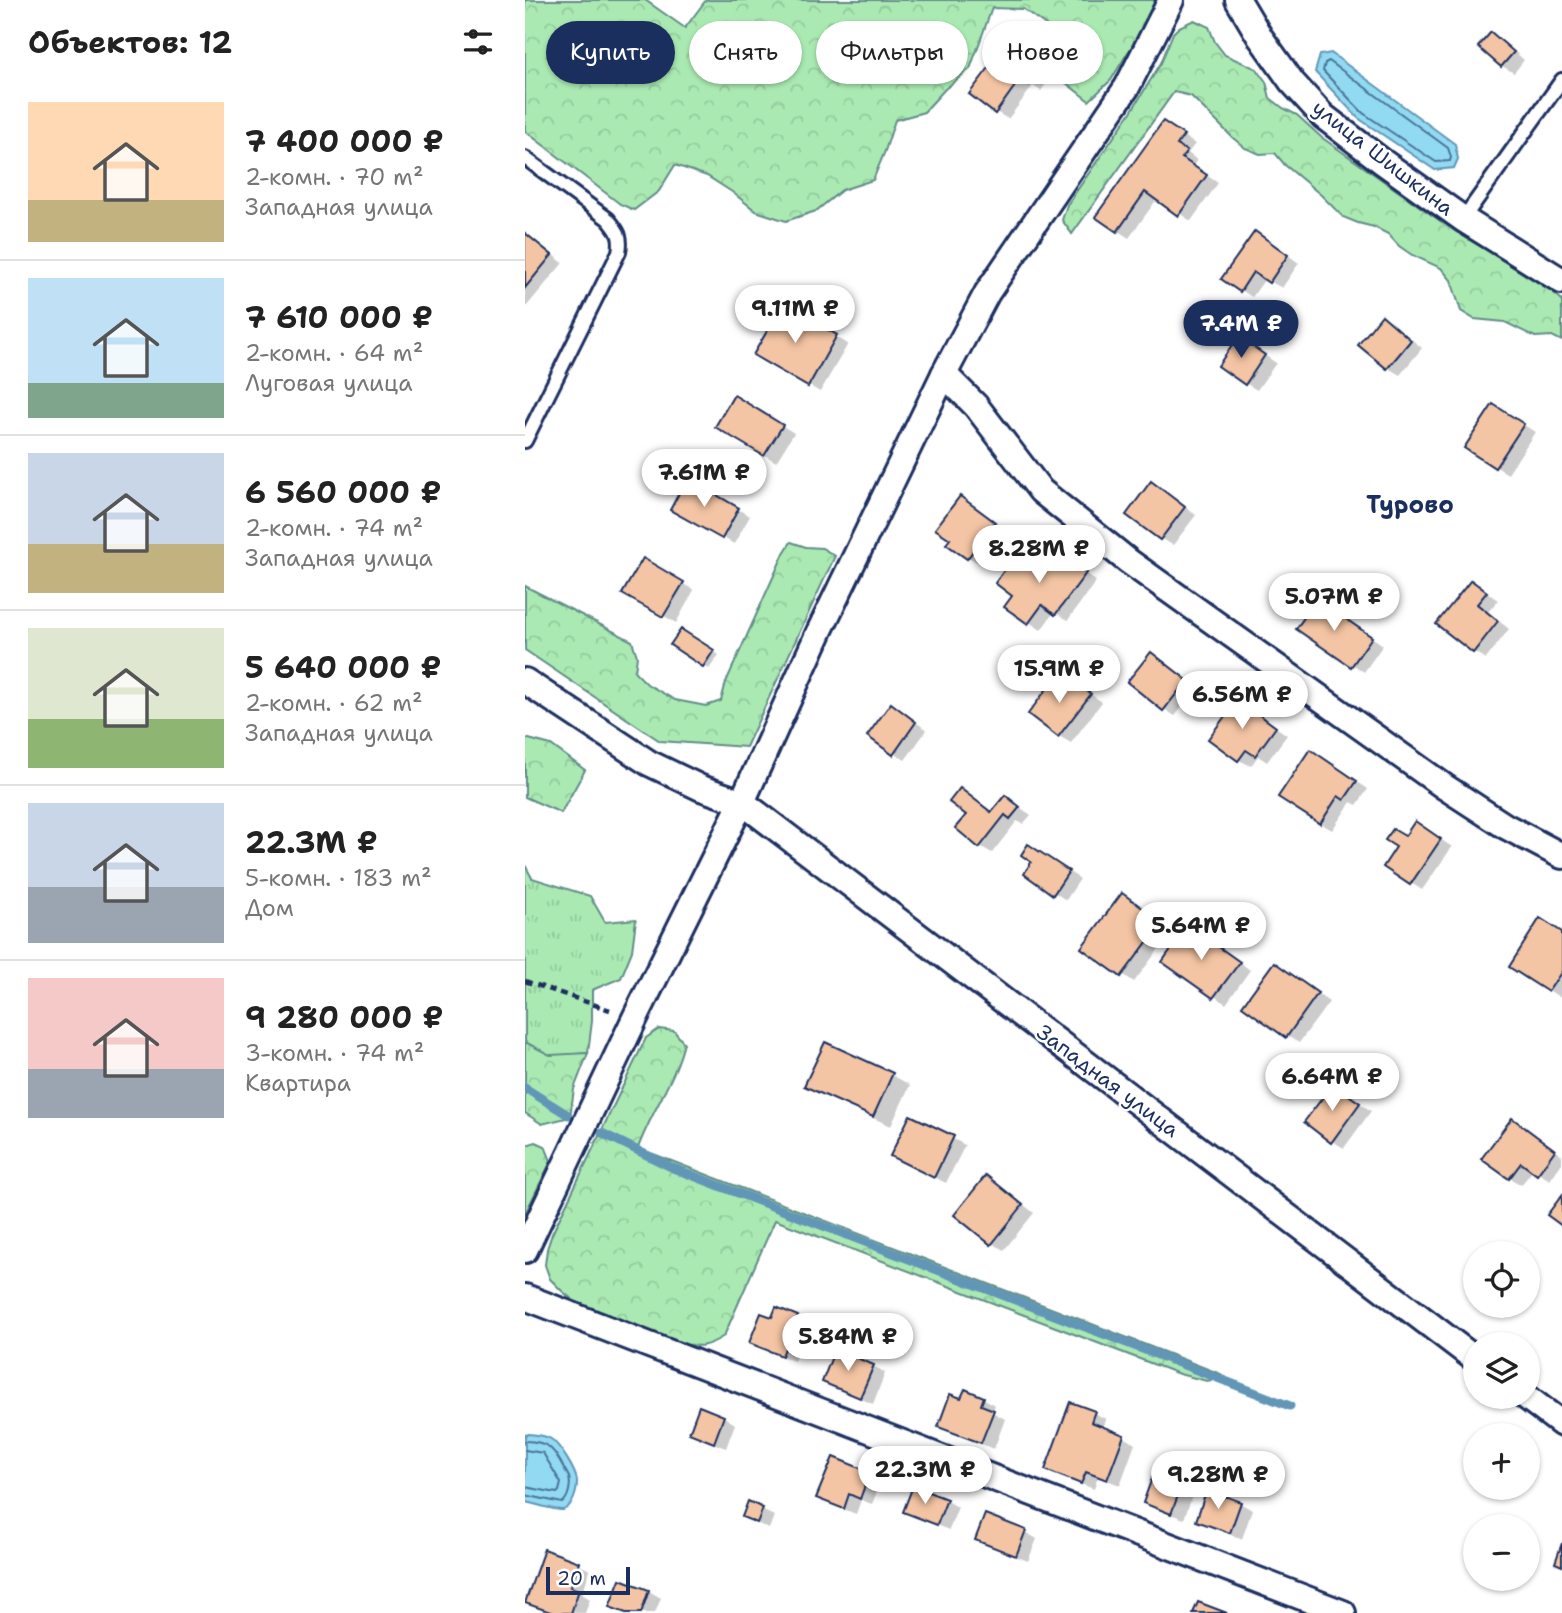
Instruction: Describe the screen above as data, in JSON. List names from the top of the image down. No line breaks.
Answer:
{"streets":{"street":["улица Шишкина","Западная улица"]},"districts":["Турово"],"scale_bar":"20 m","page":{"heading":"Объектов: 12","chip":["Купить","Снять","Фильтры","Новое"],"list":[{"name":"7 400 000 ₽","note":"2-комн. · 70 m² · Западная улица"},{"name":"7 610 000 ₽","note":"2-комн. · 64 m² · Луговая улица"},{"name":"6 560 000 ₽","note":"2-комн. · 74 m² · Западная улица"},{"name":"5 640 000 ₽","note":"2-комн. · 62 m² · Западная улица"},{"name":"22.3M ₽","note":"5-комн. · 183 m² · Дом"},{"name":"9 280 000 ₽","note":"3-комн. · 74 m² · Квартира"}],"price":["9.11M ₽","7.4M ₽","7.61M ₽","8.28M ₽","5.07M ₽","15.9M ₽","6.56M ₽","5.64M ₽","6.64M ₽","5.84M ₽","22.3M ₽","9.28M ₽"],"map_buttons":["+","−"],"scale":"20 m"}}
